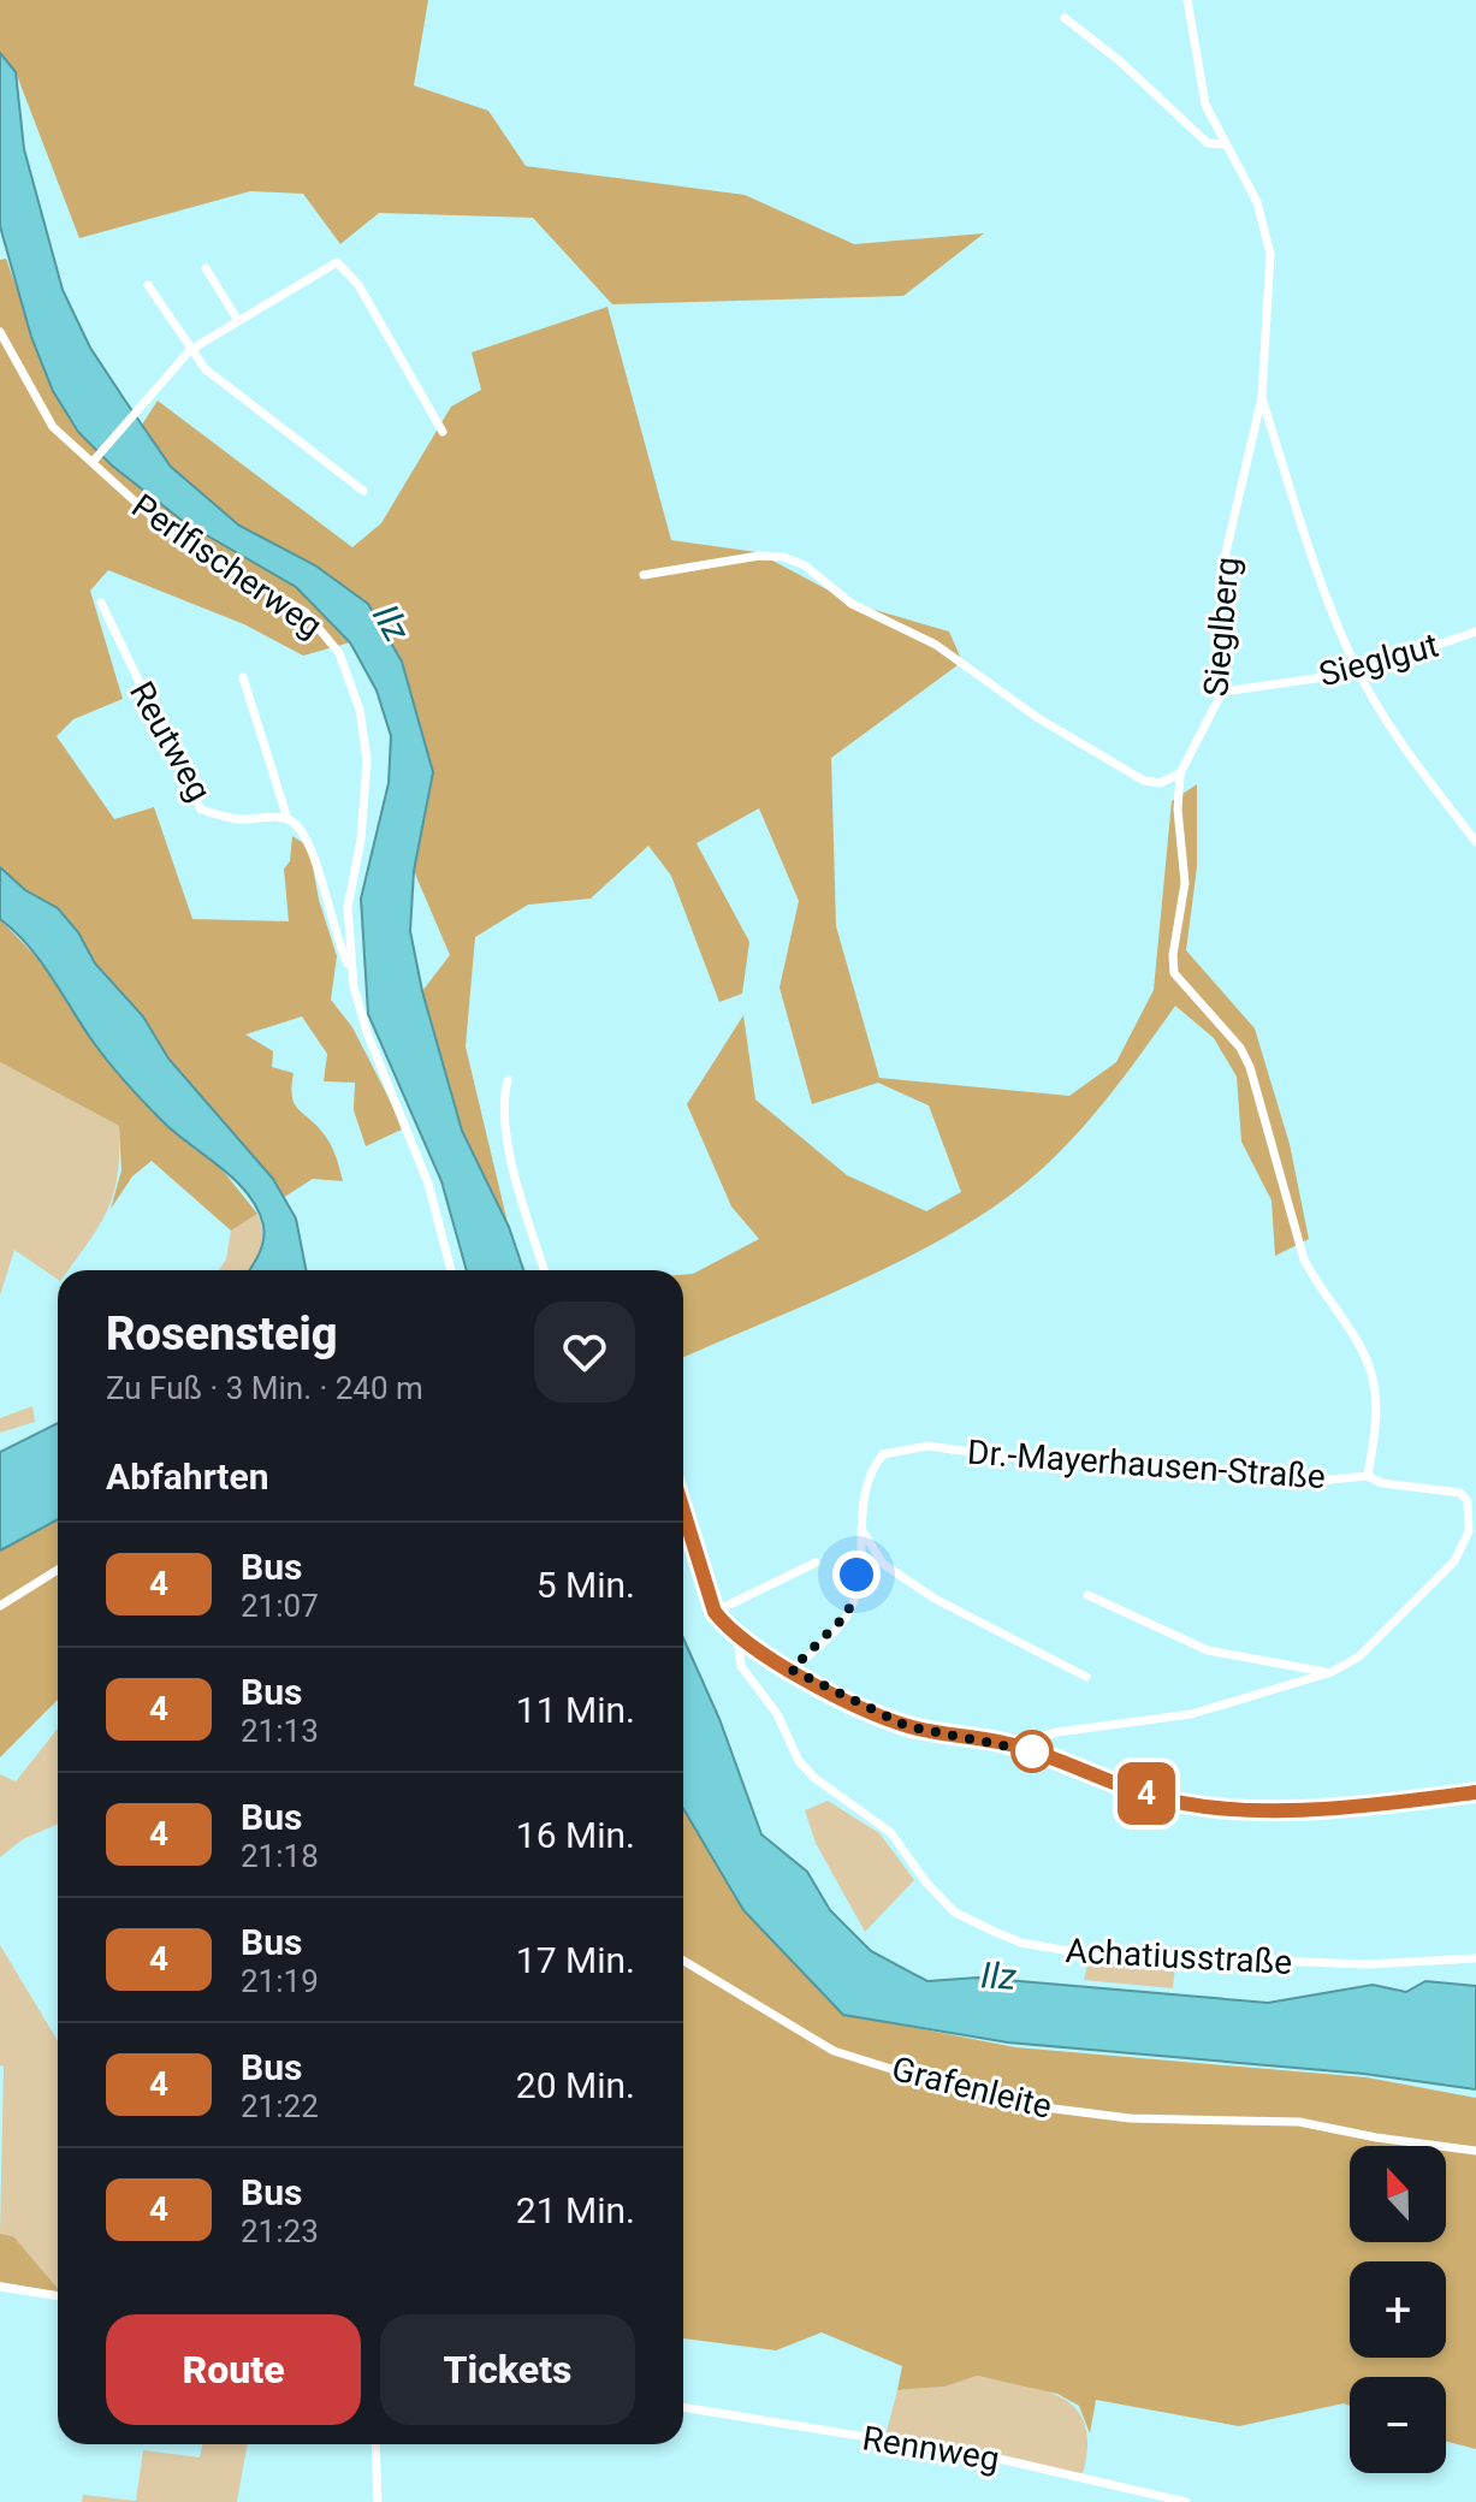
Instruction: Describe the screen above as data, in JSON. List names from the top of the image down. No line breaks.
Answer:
{"streets":{"street":["Perlfischerweg","Sieglberg","Sieglgut","Reutweg","Dr.-Mayerhausen-Straße","Achatiusstraße","Grafenleite","Rennweg"]},"crossings":[["Sieglberg","Sieglgut"]],"water":["Ilz"],"lines":["bus line 4"],"north":"top","page":{"on_map":"4","heading":[["Rosensteig","Zu Fuß · 3 Min. · 240 m"],"Abfahrten"],"list":[{"mark":"4","name":"Bus","note":"21:07","value":"5 Min."},{"mark":"4","name":"Bus","note":"21:13","value":"11 Min."},{"mark":"4","name":"Bus","note":"21:18","value":"16 Min."},{"mark":"4","name":"Bus","note":"21:19","value":"17 Min."},{"mark":"4","name":"Bus","note":"21:22","value":"20 Min."},{"mark":"4","name":"Bus","note":"21:23","value":"21 Min."}],"map_buttons":["+","−"],"buttons":["Route","Tickets"]}}
